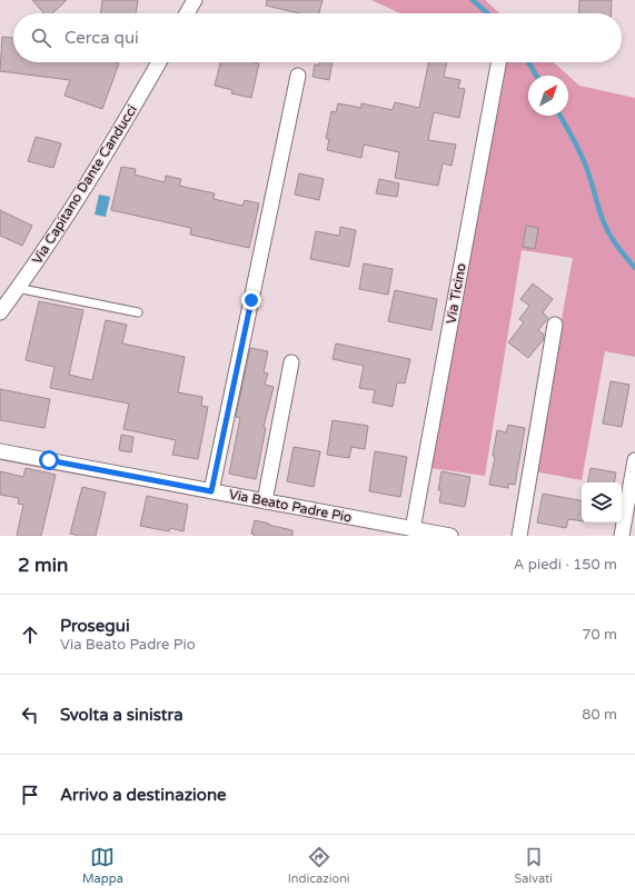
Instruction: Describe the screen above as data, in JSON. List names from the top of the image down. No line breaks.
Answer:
{"streets":{"street":["Via Capitano Dante Canducci","Via Ticino","Via Beato Padre Pio"]},"crossings":[["Via Ticino","Via Beato Padre Pio"]],"north":"top right","page":{"search":"Cerca qui","heading":["2 min","A piedi · 150 m"],"list":[["Prosegui","Via Beato Padre Pio","70 m"],["Svolta a sinistra","80 m"],"Arrivo a destinazione"],"nav":["Mappa","Indicazioni","Salvati"]}}
